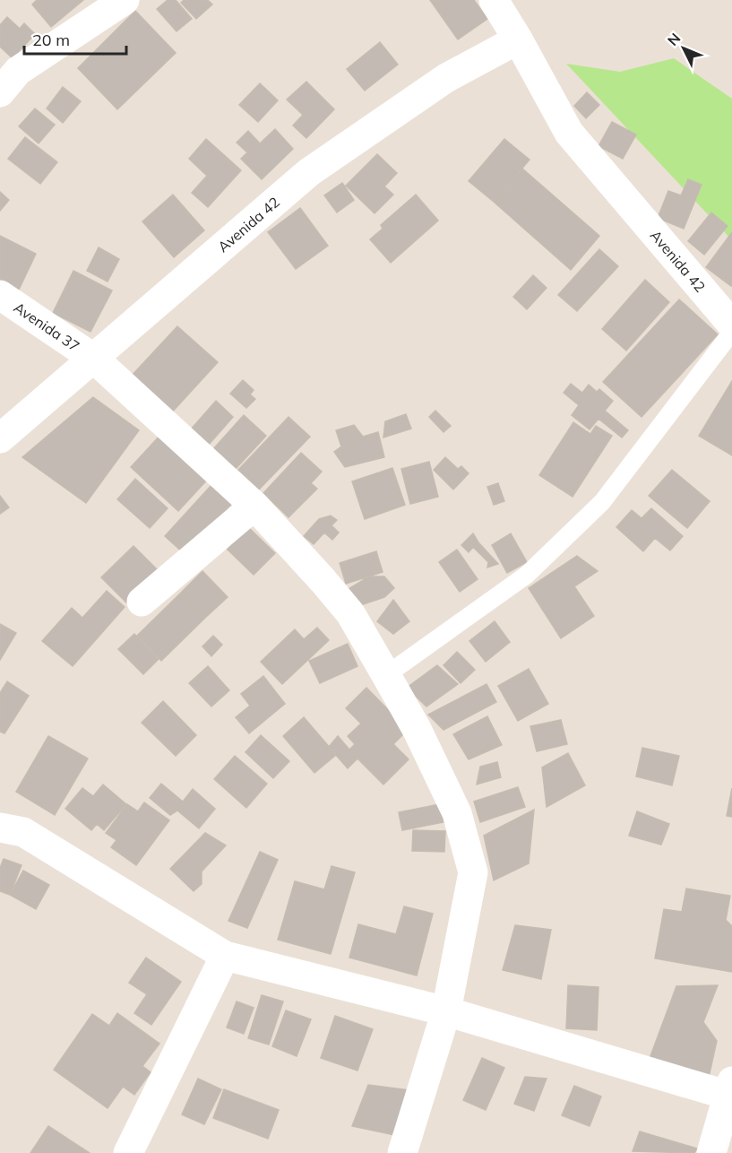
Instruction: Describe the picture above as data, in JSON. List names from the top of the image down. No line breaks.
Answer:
{"streets":{"street":["Avenida 42","Avenida 37"]},"crossings":[["Avenida 42","Avenida 37"]],"scale_bar":"20 m","north":"top left"}
